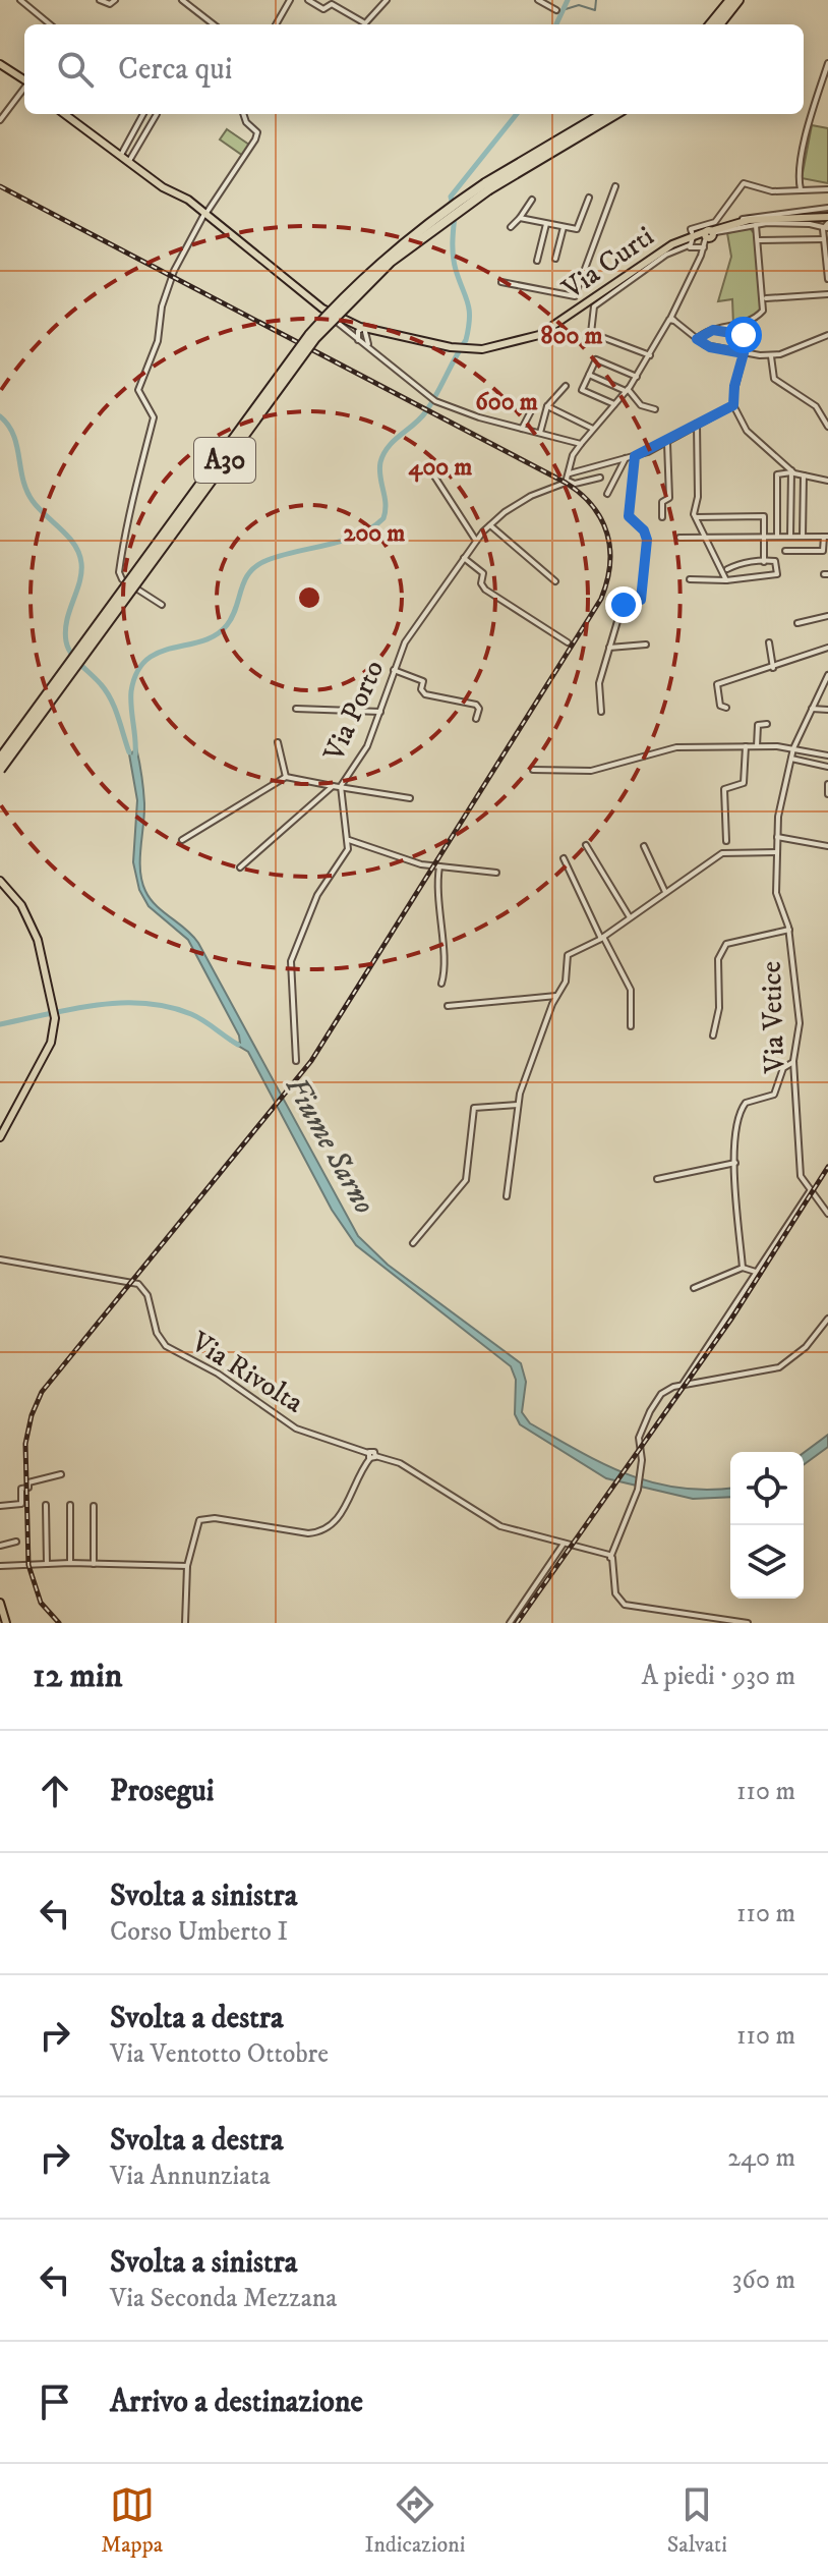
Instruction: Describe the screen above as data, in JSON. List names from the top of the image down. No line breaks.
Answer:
{"streets":{"highway":["A30"],"main road":["Via Curti"],"street":["Via Porto","Via Vetice","Via Rivolta"]},"water":["Fiume Sarno"],"page":{"search":"Cerca qui","heading":["12 min","A piedi · 930 m"],"list":[["Prosegui","110 m"],["Svolta a sinistra","Corso Umberto I","110 m"],["Svolta a destra","Via Ventotto Ottobre","110 m"],["Svolta a destra","Via Annunziata","240 m"],["Svolta a sinistra","Via Seconda Mezzana","360 m"],"Arrivo a destinazione"],"nav":["Mappa","Indicazioni","Salvati"]},"rings":["800 m","600 m","400 m","200 m"]}
